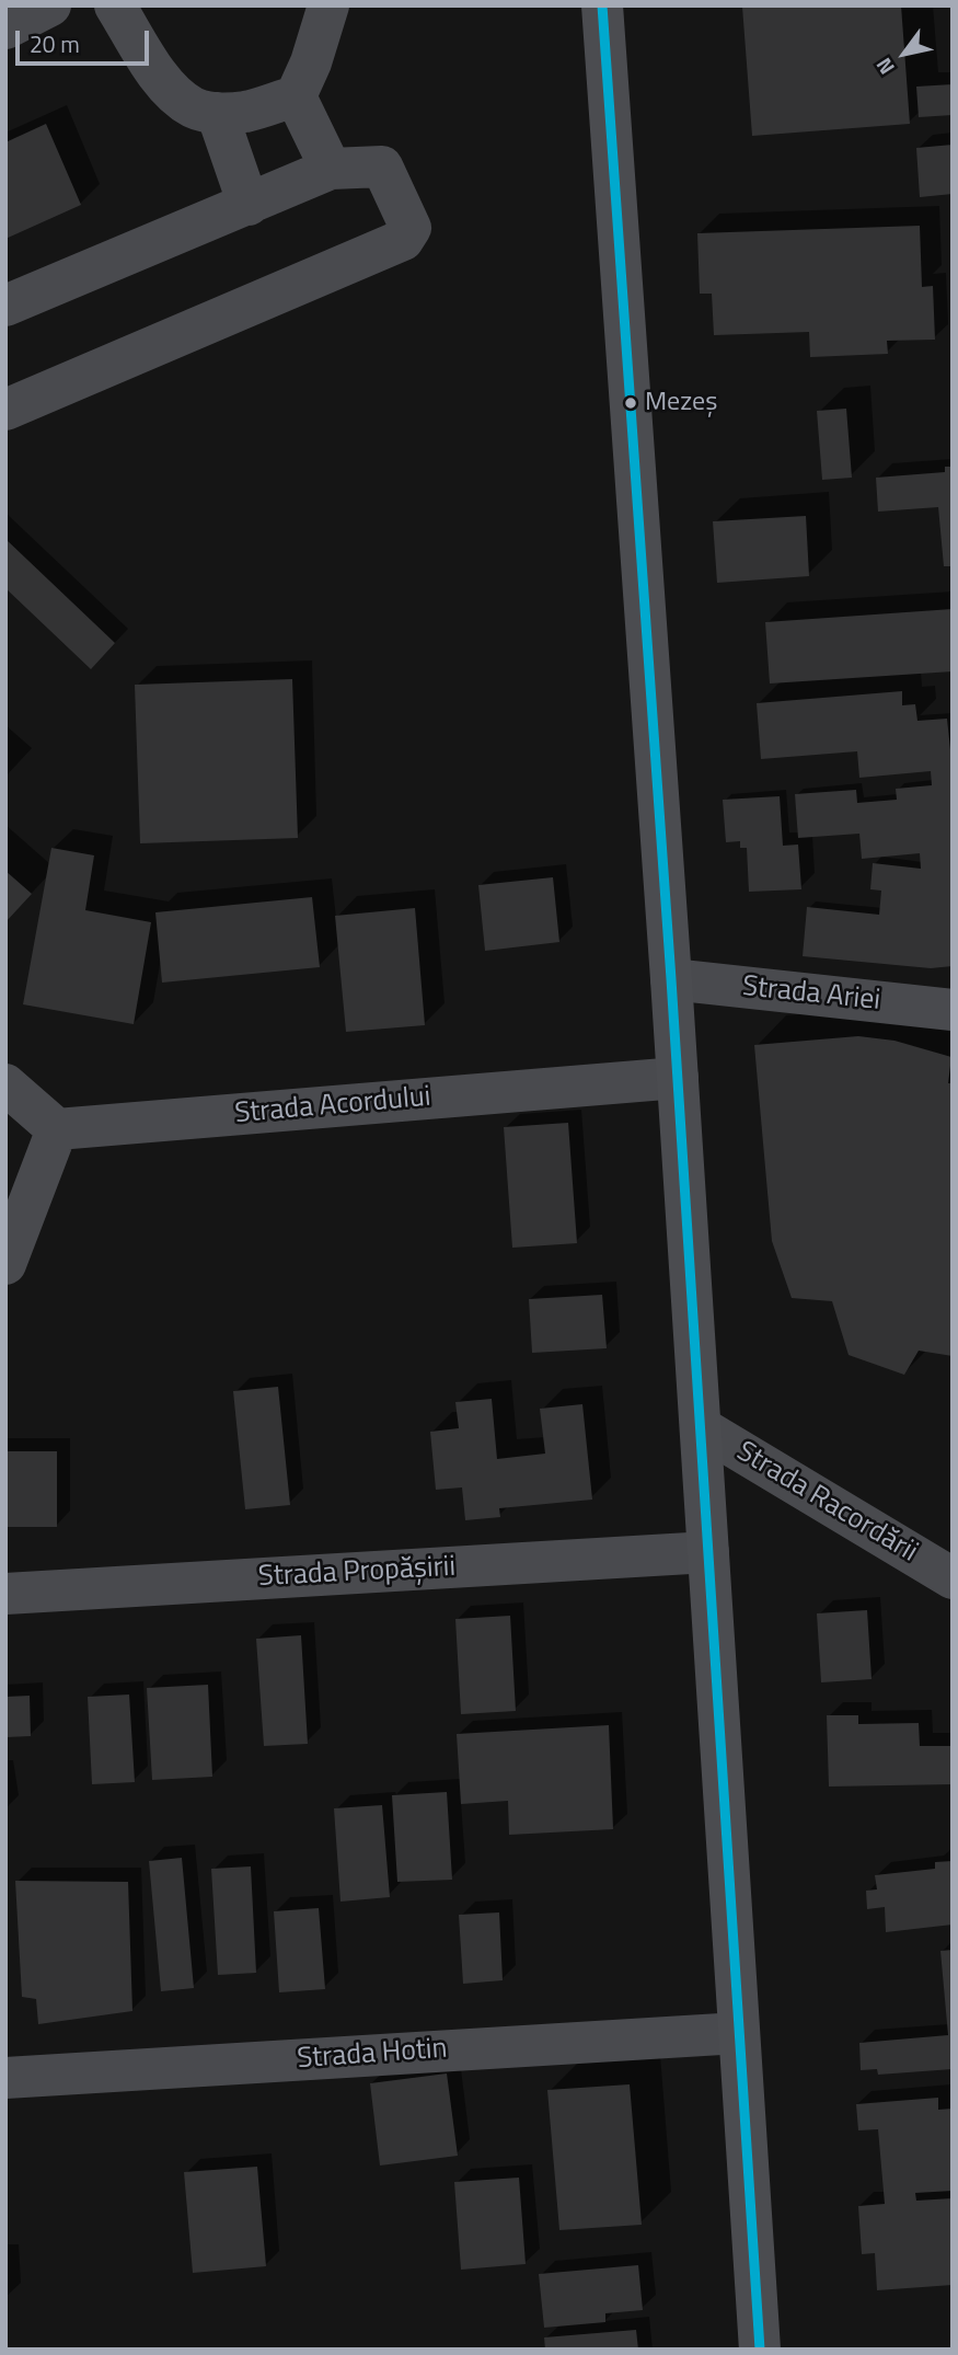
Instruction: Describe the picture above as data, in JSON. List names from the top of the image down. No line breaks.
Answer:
{"streets":{"street":["Strada Ariei","Strada Acordului","Strada Racordării","Strada Propășirii","Strada Hotin"]},"places":["Mezeș"],"scale_bar":"20 m","north":"bottom left"}
